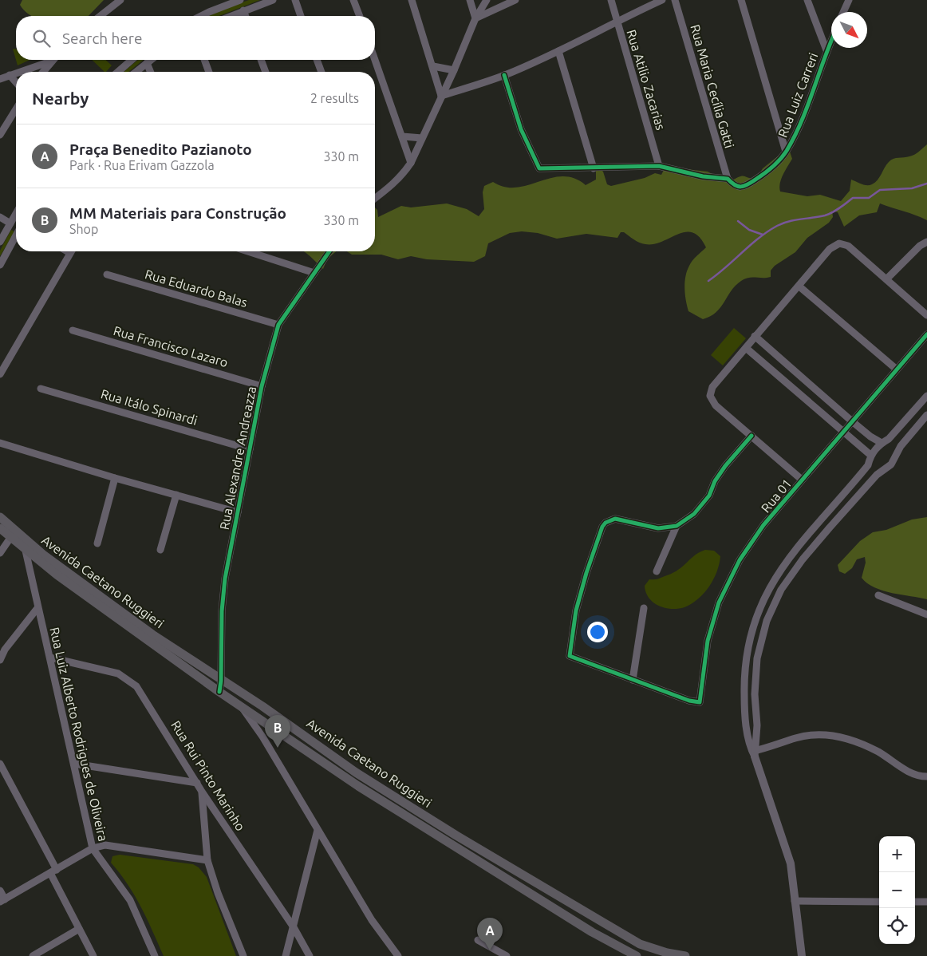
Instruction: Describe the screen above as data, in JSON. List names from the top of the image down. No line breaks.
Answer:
{"streets":{"main road":["Avenida Caetano Ruggieri"],"street":["Rua Atilio Zacarias","Rua Maria Cecília Gatti","Rua Luiz Carreri","Rua Eduardo Balas","Rua Francisco Lazaro","Rua Itálo Spinardi","Rua Alexandre Andreazza","Rua 01","Rua Luiz Alberto Rodrigues de Oliveira","Rua Rui Pinto Marinho"]},"crossings":[["Rua Atilio Zacarias","Rua Luiz Carreri"],["Rua Maria Cecília Gatti","Rua Luiz Carreri"],["Rua Eduardo Balas","Rua Alexandre Andreazza"],["Rua Francisco Lazaro","Rua Alexandre Andreazza"],["Rua Itálo Spinardi","Rua Alexandre Andreazza"],["Rua Alexandre Andreazza","Avenida Caetano Ruggieri"],["Avenida Caetano Ruggieri","Rua Luiz Alberto Rodrigues de Oliveira"],["Rua Luiz Alberto Rodrigues de Oliveira","Rua Rui Pinto Marinho"]],"north":"bottom right","page":{"search":"Search here","heading":["Nearby","2 results"],"list":[{"mark":"A","name":"Praça Benedito Pazianoto","note":"Park · Rua Erivam Gazzola","value":"330 m"},{"mark":"B","name":"MM Materiais para Construção","note":"Shop","value":"330 m"}],"pins":["B","A"],"map_buttons":["+","−"]}}
